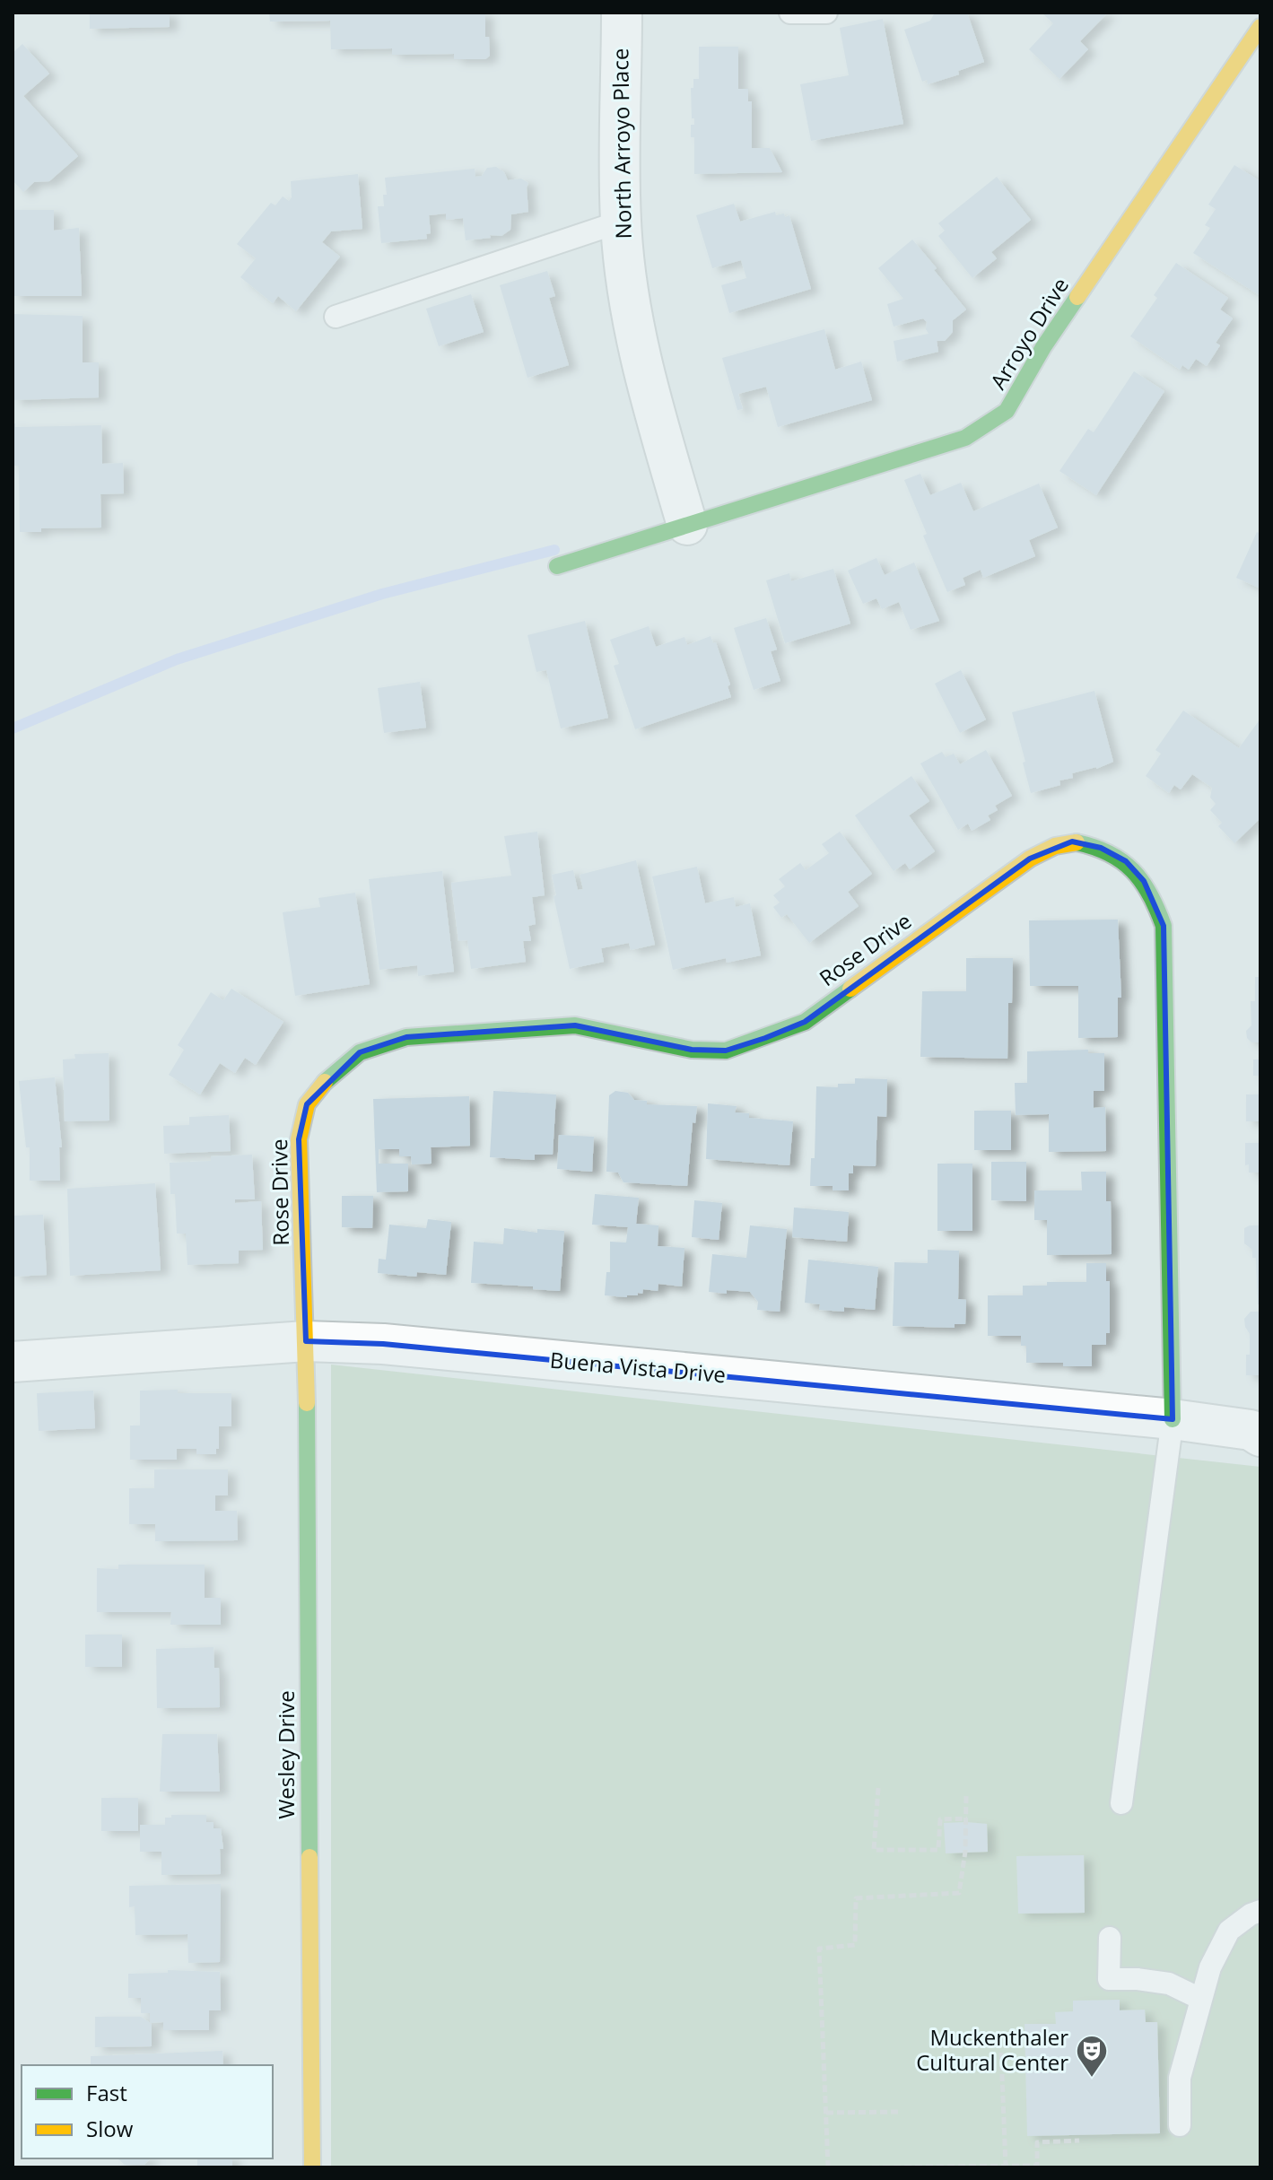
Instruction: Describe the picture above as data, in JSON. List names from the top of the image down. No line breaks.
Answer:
{"streets":{"street":["North Arroyo Place","Arroyo Drive","Rose Drive","Buena Vista Drive","Wesley Drive"]},"crossings":[["North Arroyo Place","Arroyo Drive"],["Rose Drive","Buena Vista Drive"],["Rose Drive","Wesley Drive"],["Buena Vista Drive","Wesley Drive"]],"places":{"theatre":["Muckenthaler Cultural Center"]},"legend":["Fast","Slow"]}
